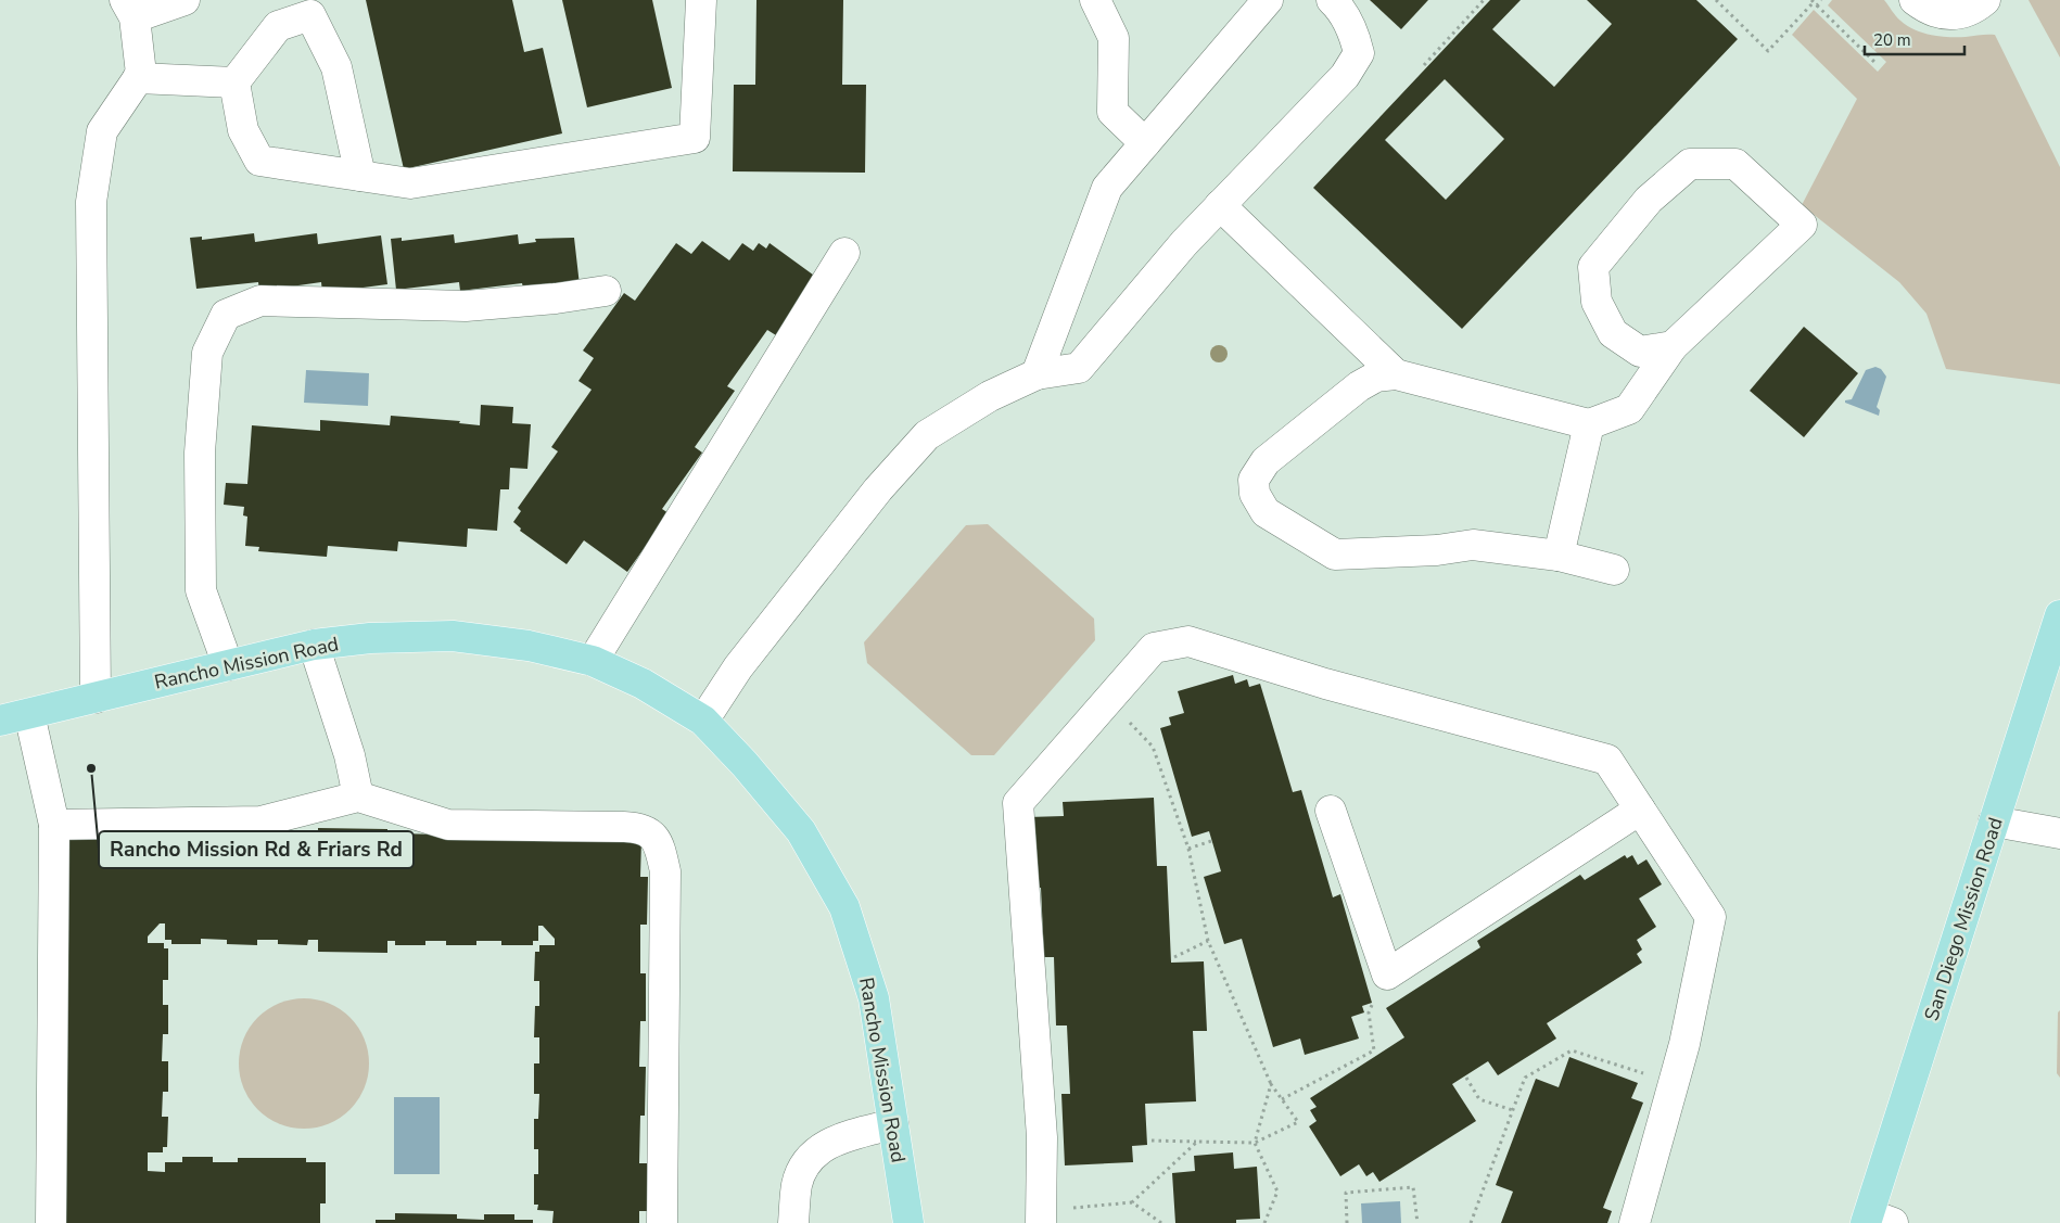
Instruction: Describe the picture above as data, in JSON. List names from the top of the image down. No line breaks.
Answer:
{"streets":{"main road":["Rancho Mission Road","San Diego Mission Road"]},"places":["Rancho Mission Rd & Friars Rd"],"scale_bar":"20 m"}
